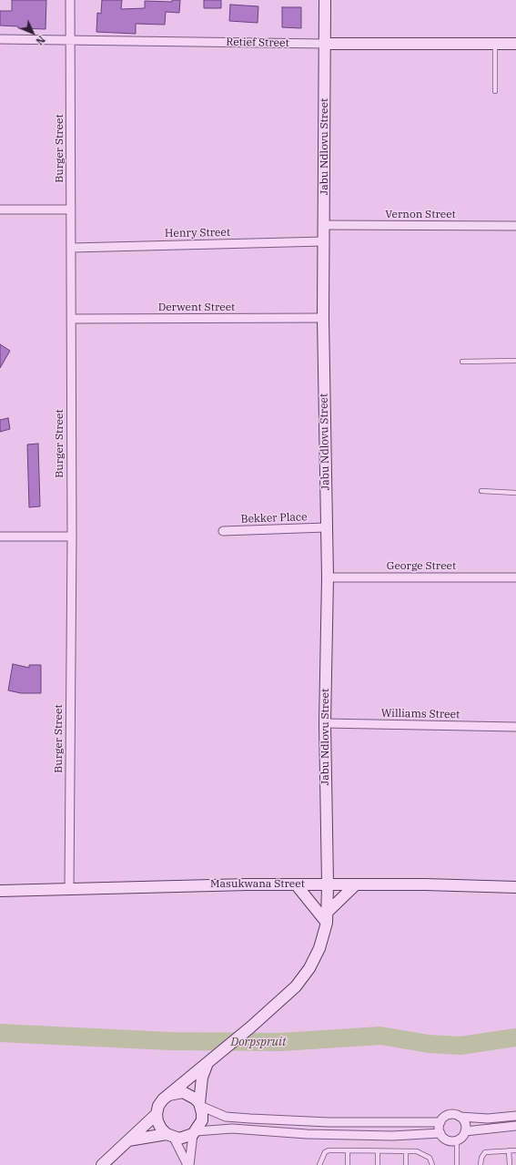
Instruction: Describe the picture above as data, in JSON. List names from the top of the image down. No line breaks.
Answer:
{"streets":{"street":["Retief Street","Jabu Ndlovu Street","Burger Street","Vernon Street","Henry Street","Derwent Street","Bekker Place","George Street","Williams Street","Masukwana Street"]},"crossings":[["Retief Street","Jabu Ndlovu Street"],["Retief Street","Burger Street"],["Jabu Ndlovu Street","Vernon Street"],["Jabu Ndlovu Street","Henry Street"],["Jabu Ndlovu Street","Derwent Street"],["Jabu Ndlovu Street","Bekker Place"],["Jabu Ndlovu Street","George Street"],["Jabu Ndlovu Street","Williams Street"],["Jabu Ndlovu Street","Masukwana Street"],["Burger Street","Henry Street"],["Burger Street","Derwent Street"],["Burger Street","Masukwana Street"]],"water":["Dorpspruit"],"north":"bottom right"}
